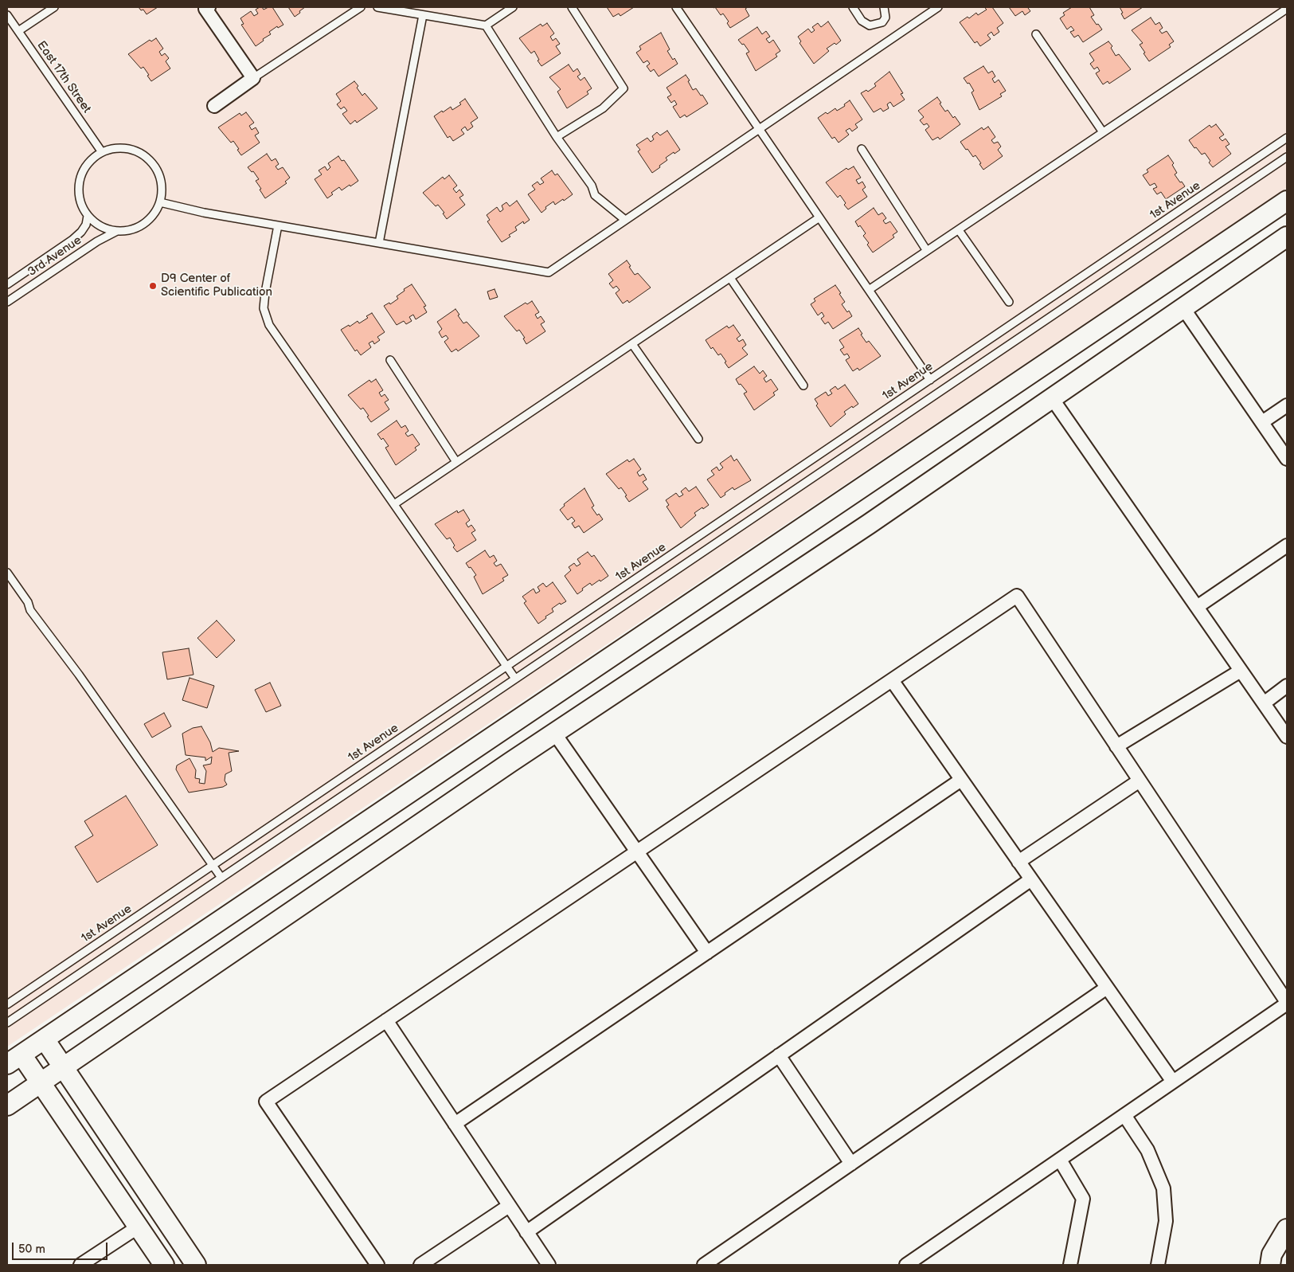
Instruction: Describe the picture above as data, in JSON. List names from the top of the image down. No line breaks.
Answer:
{"streets":{"lane":["East 17th Street","1st Avenue","3rd Avenue"]},"crossings":[["East 17th Street","3rd Avenue"]],"places":["D9 Center of Scientific Publication"],"scale_bar":"50 m"}
